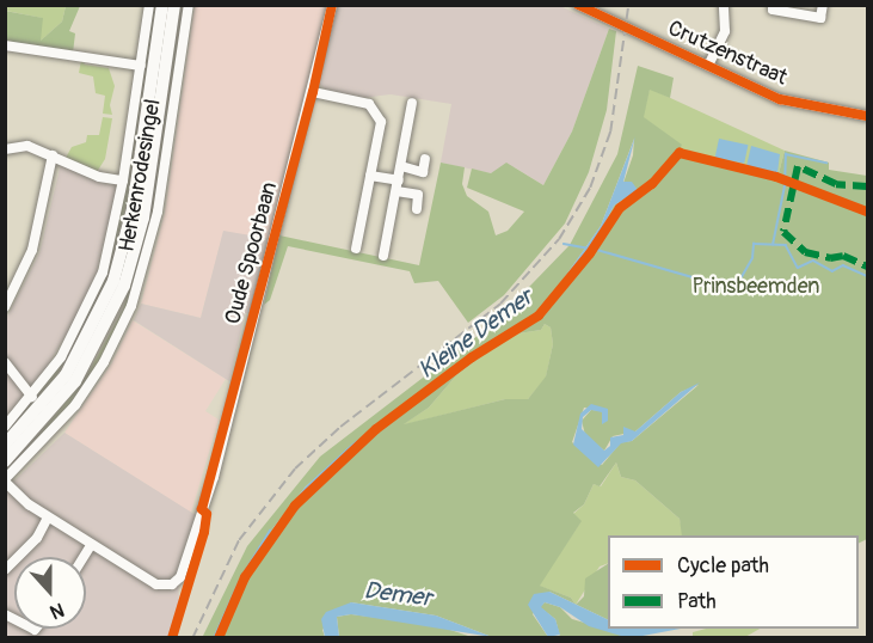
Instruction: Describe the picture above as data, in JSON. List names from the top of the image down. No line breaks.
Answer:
{"streets":{"highway":["Herkenrodesingel"],"street":["Crutzenstraat","Oude Spoorbaan"]},"crossings":[["Herkenrodesingel","Oude Spoorbaan"]],"water":["Kleine Demer","Demer"],"parks":["Prinsbeemden"],"legend":["Cycle path","Path"],"north":"bottom"}
